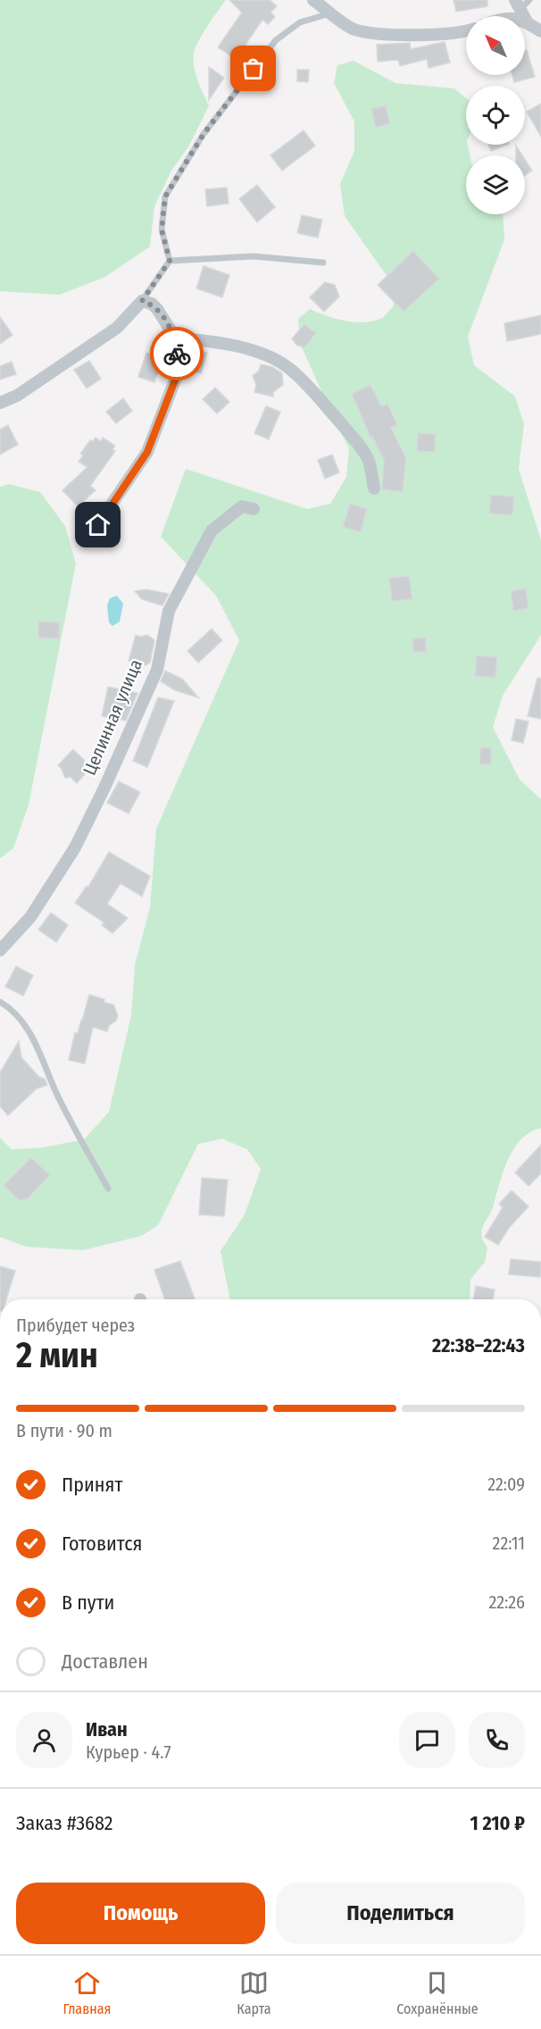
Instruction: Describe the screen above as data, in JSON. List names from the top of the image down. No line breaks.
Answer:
{"streets":{"street":["Целинная улица"]},"north":"top left","page":{"heading":["2 мин","Прибудет через","22:38–22:43"],"panel":["Иван","Курьер · 4.7","Заказ #3682","1 210 ₽"],"bar":"В пути · 90 m","list":[["Принят","22:09"],["Готовится","22:11"],["В пути","22:26"],"Доставлен"],"buttons":["Помощь","Поделиться"],"tabs":["Главная","Карта","Сохранённые"]}}
